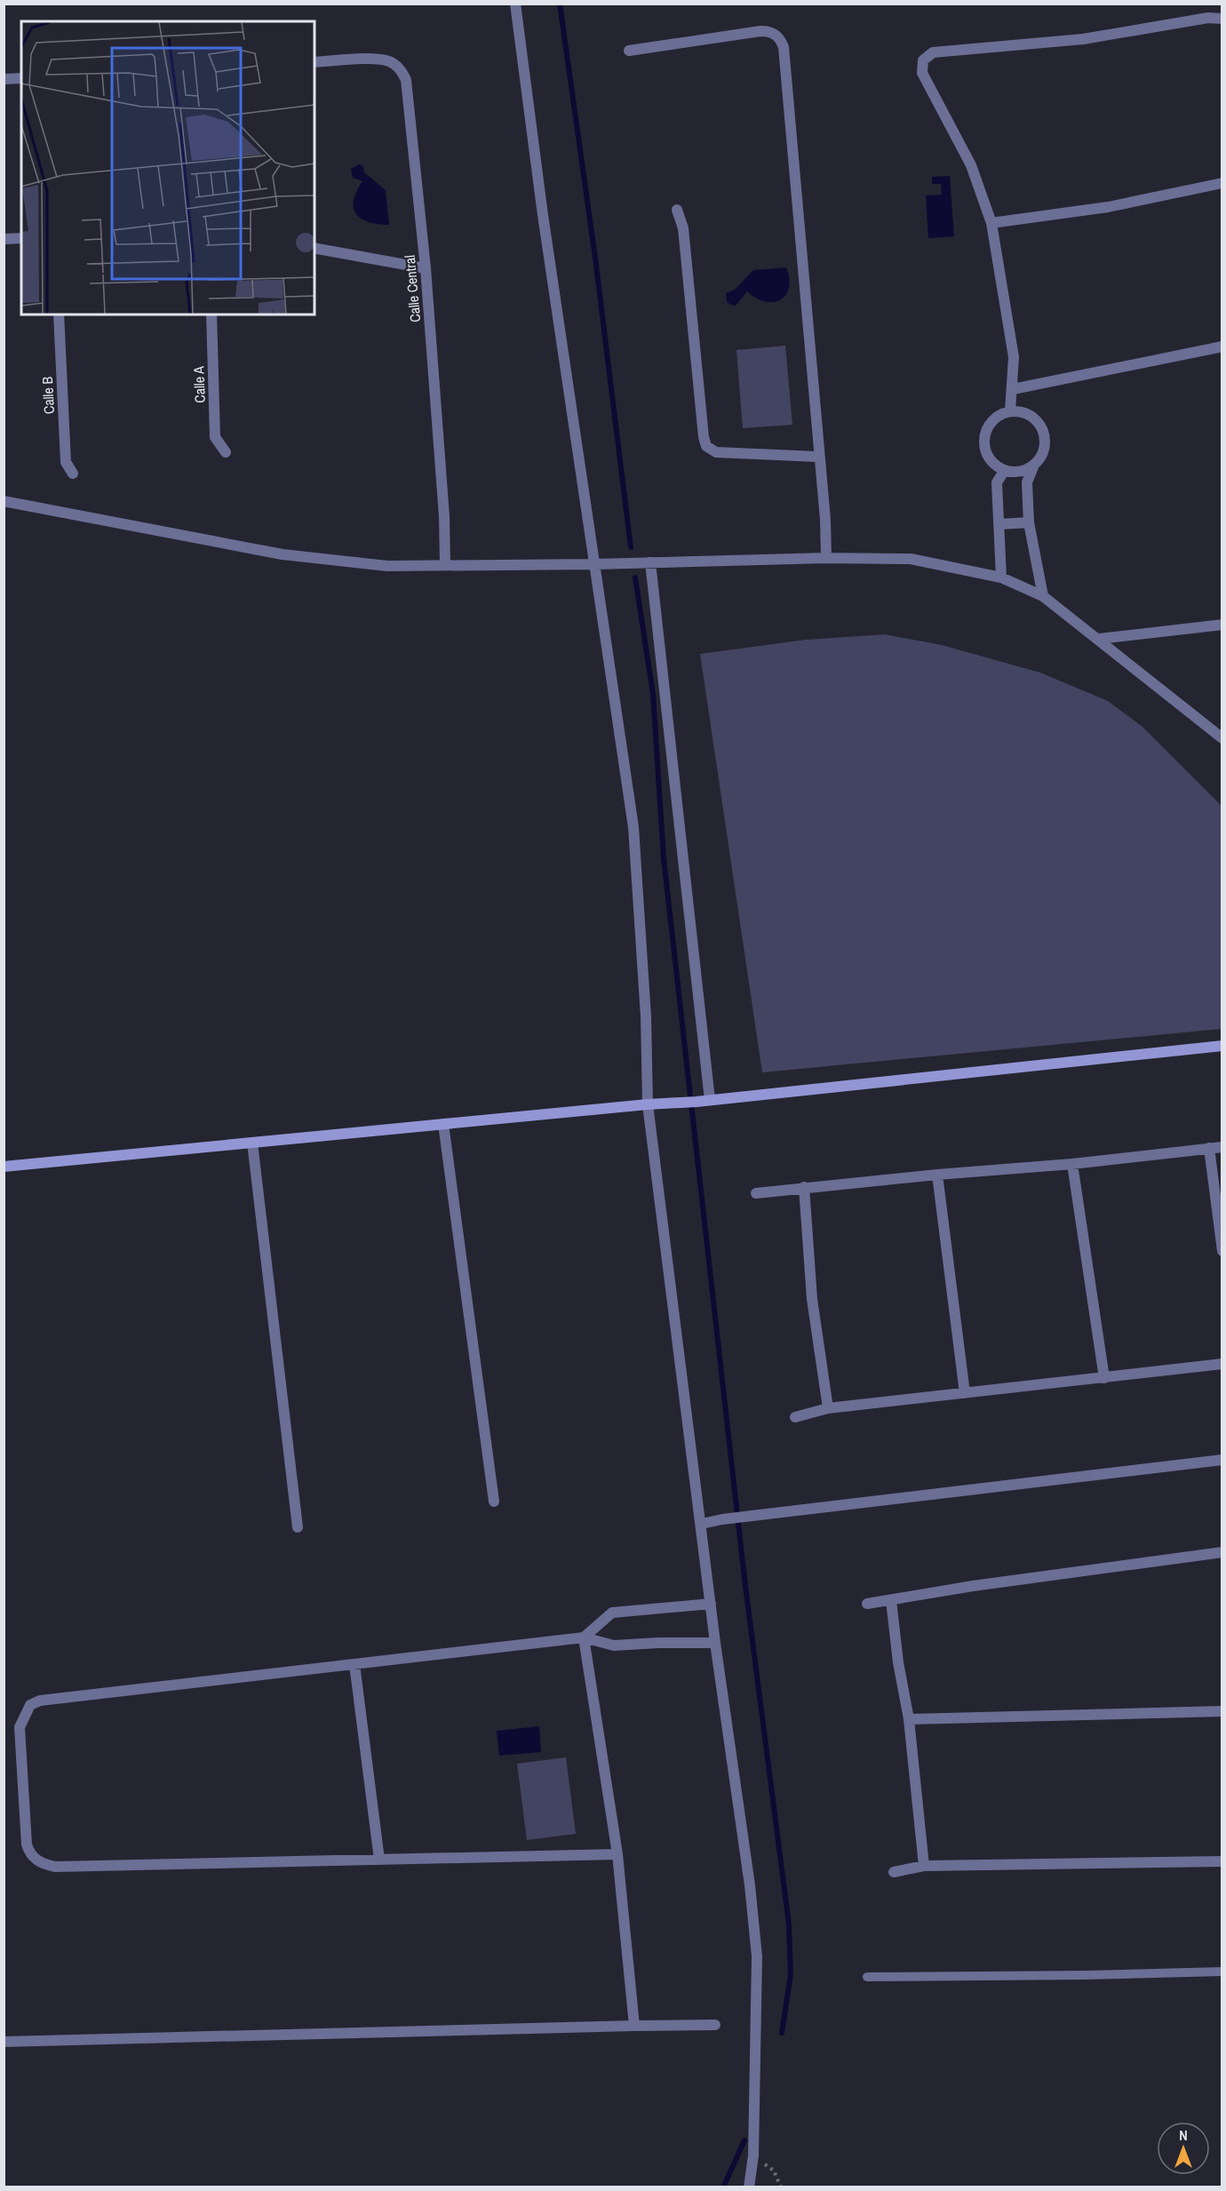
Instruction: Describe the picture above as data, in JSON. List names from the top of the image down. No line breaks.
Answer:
{"streets":{"street":["Calle Central","Calle A","Calle B"]},"north":"top"}
